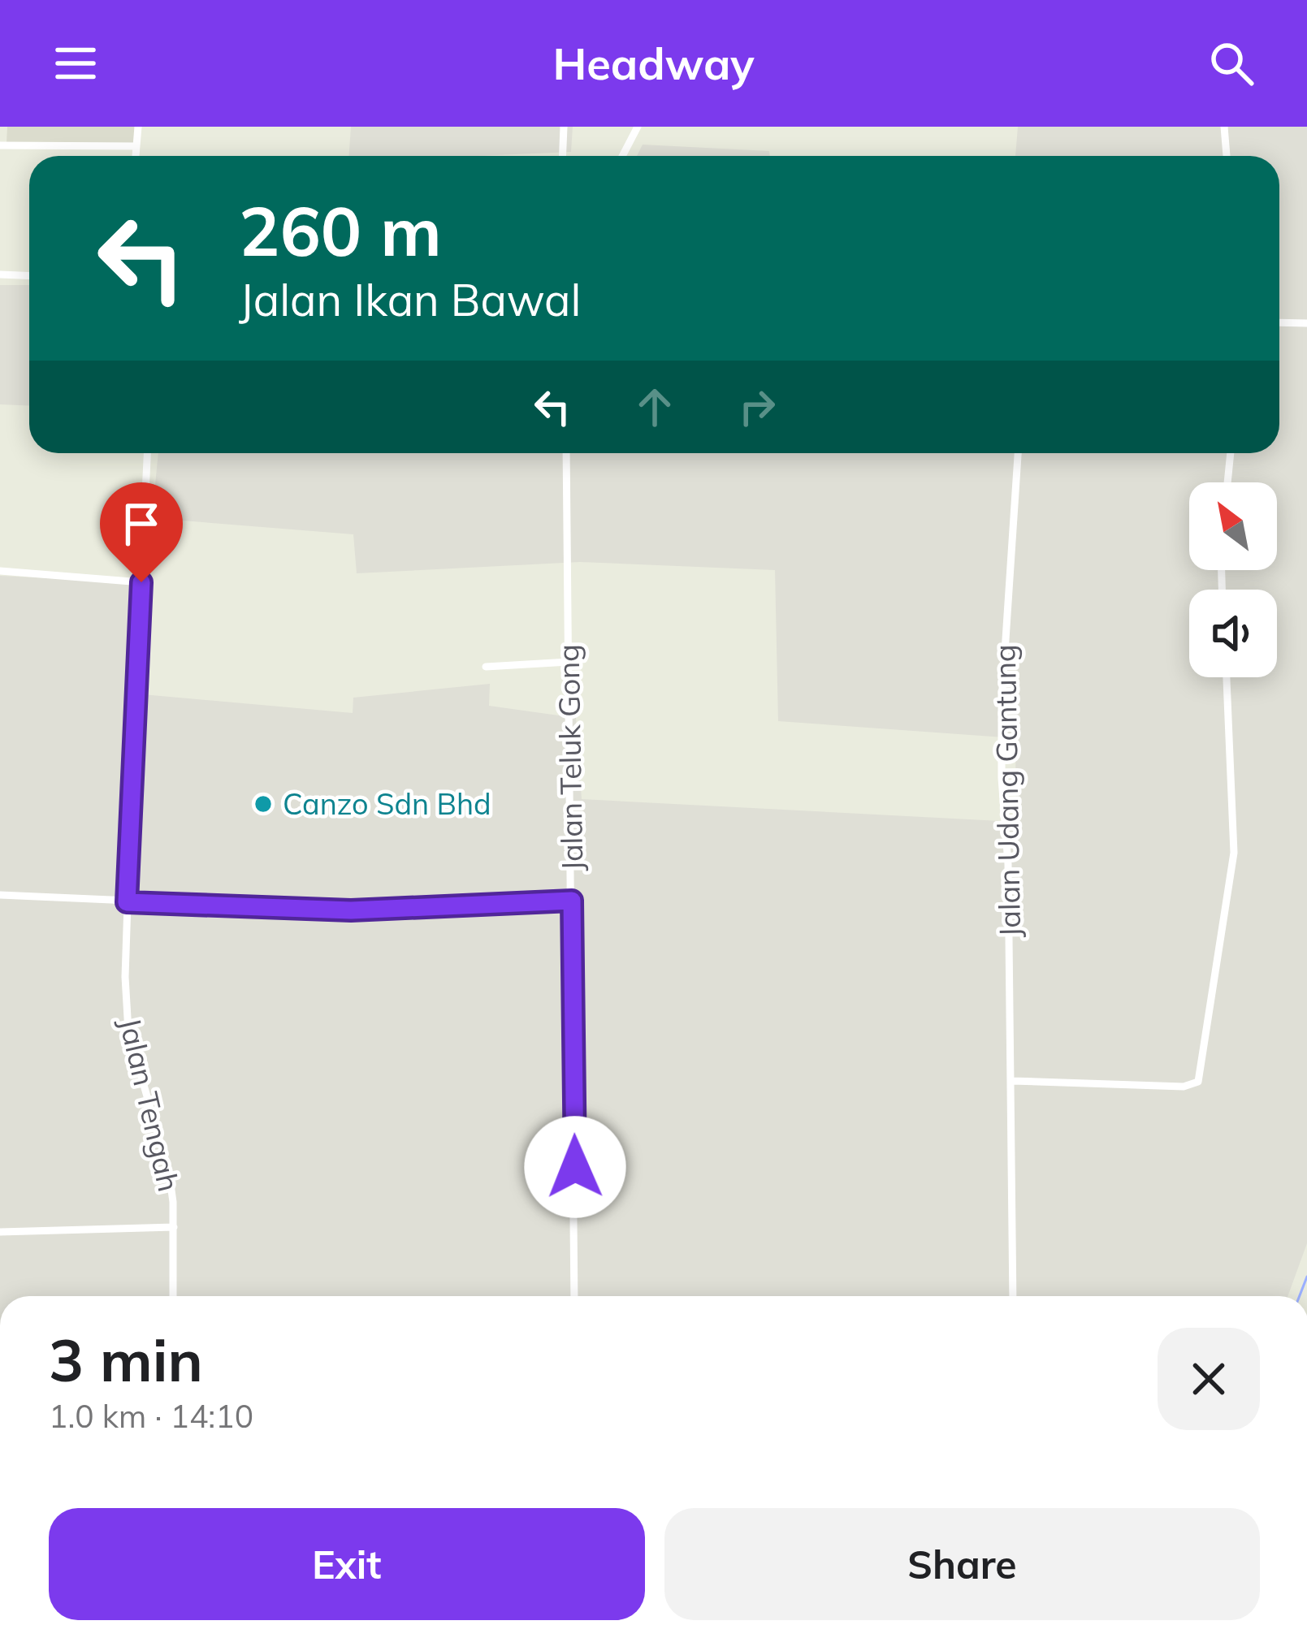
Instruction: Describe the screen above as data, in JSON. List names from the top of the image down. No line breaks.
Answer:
{"streets":{"street":["Jalan Teluk Gong","Jalan Udang Gantung","Jalan Tengah"]},"places":["Canzo Sdn Bhd"],"north":"top left","page":{"header":"Headway","turn":["260 m","Jalan Ikan Bawal"],"heading":["3 min","1.0 km · 14:10"],"buttons":["Exit","Share"]}}
